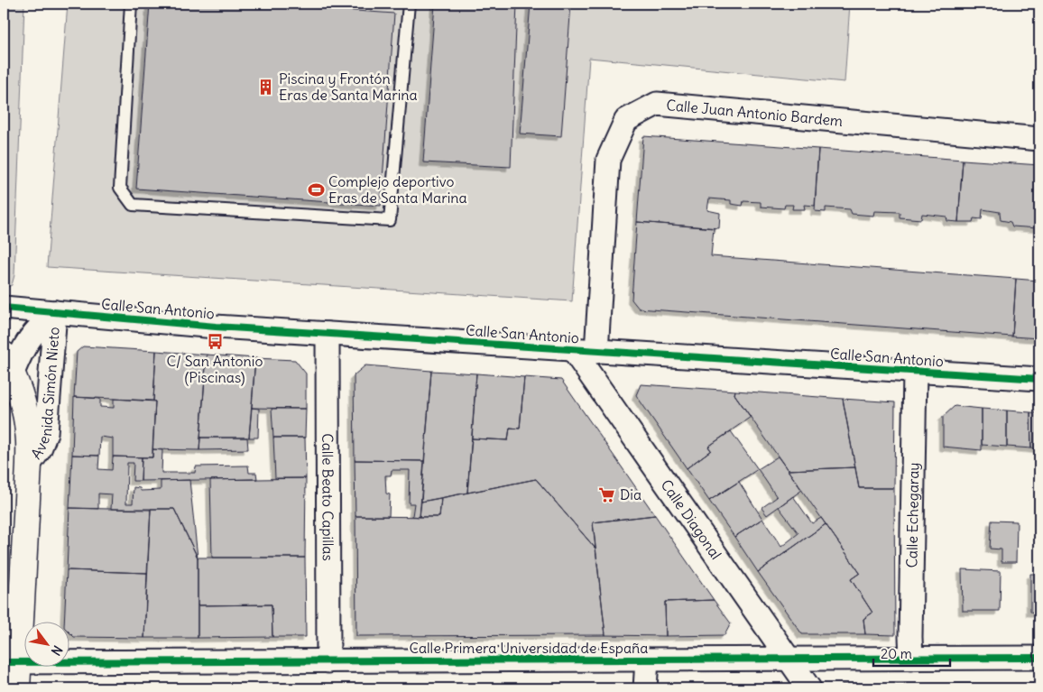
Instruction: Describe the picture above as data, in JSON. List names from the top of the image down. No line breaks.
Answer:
{"streets":{"main road":["Avenida Simón Nieto"],"street":["Calle Juan Antonio Bardem","Calle San Antonio","Calle Beato Capillas","Calle Echegaray","Calle Diagonal","Calle Primera Universidad de España"]},"crossings":[["Calle Juan Antonio Bardem","Calle San Antonio"],["Calle San Antonio","Avenida Simón Nieto"],["Calle San Antonio","Calle Beato Capillas"],["Calle San Antonio","Calle Echegaray"],["Calle San Antonio","Calle Diagonal"],["Avenida Simón Nieto","Calle Primera Universidad de España"],["Calle Beato Capillas","Calle Primera Universidad de España"],["Calle Echegaray","Calle Primera Universidad de España"],["Calle Diagonal","Calle Primera Universidad de España"]],"places":{"building":["Piscina y Frontón Eras de Santa Marina"],"sports":["Complejo deportivo Eras de Santa Marina"],"bus stop":["C/ San Antonio (Piscinas)"],"supermarket":["Dia"]},"scale_bar":"20 m","north":"bottom right"}
